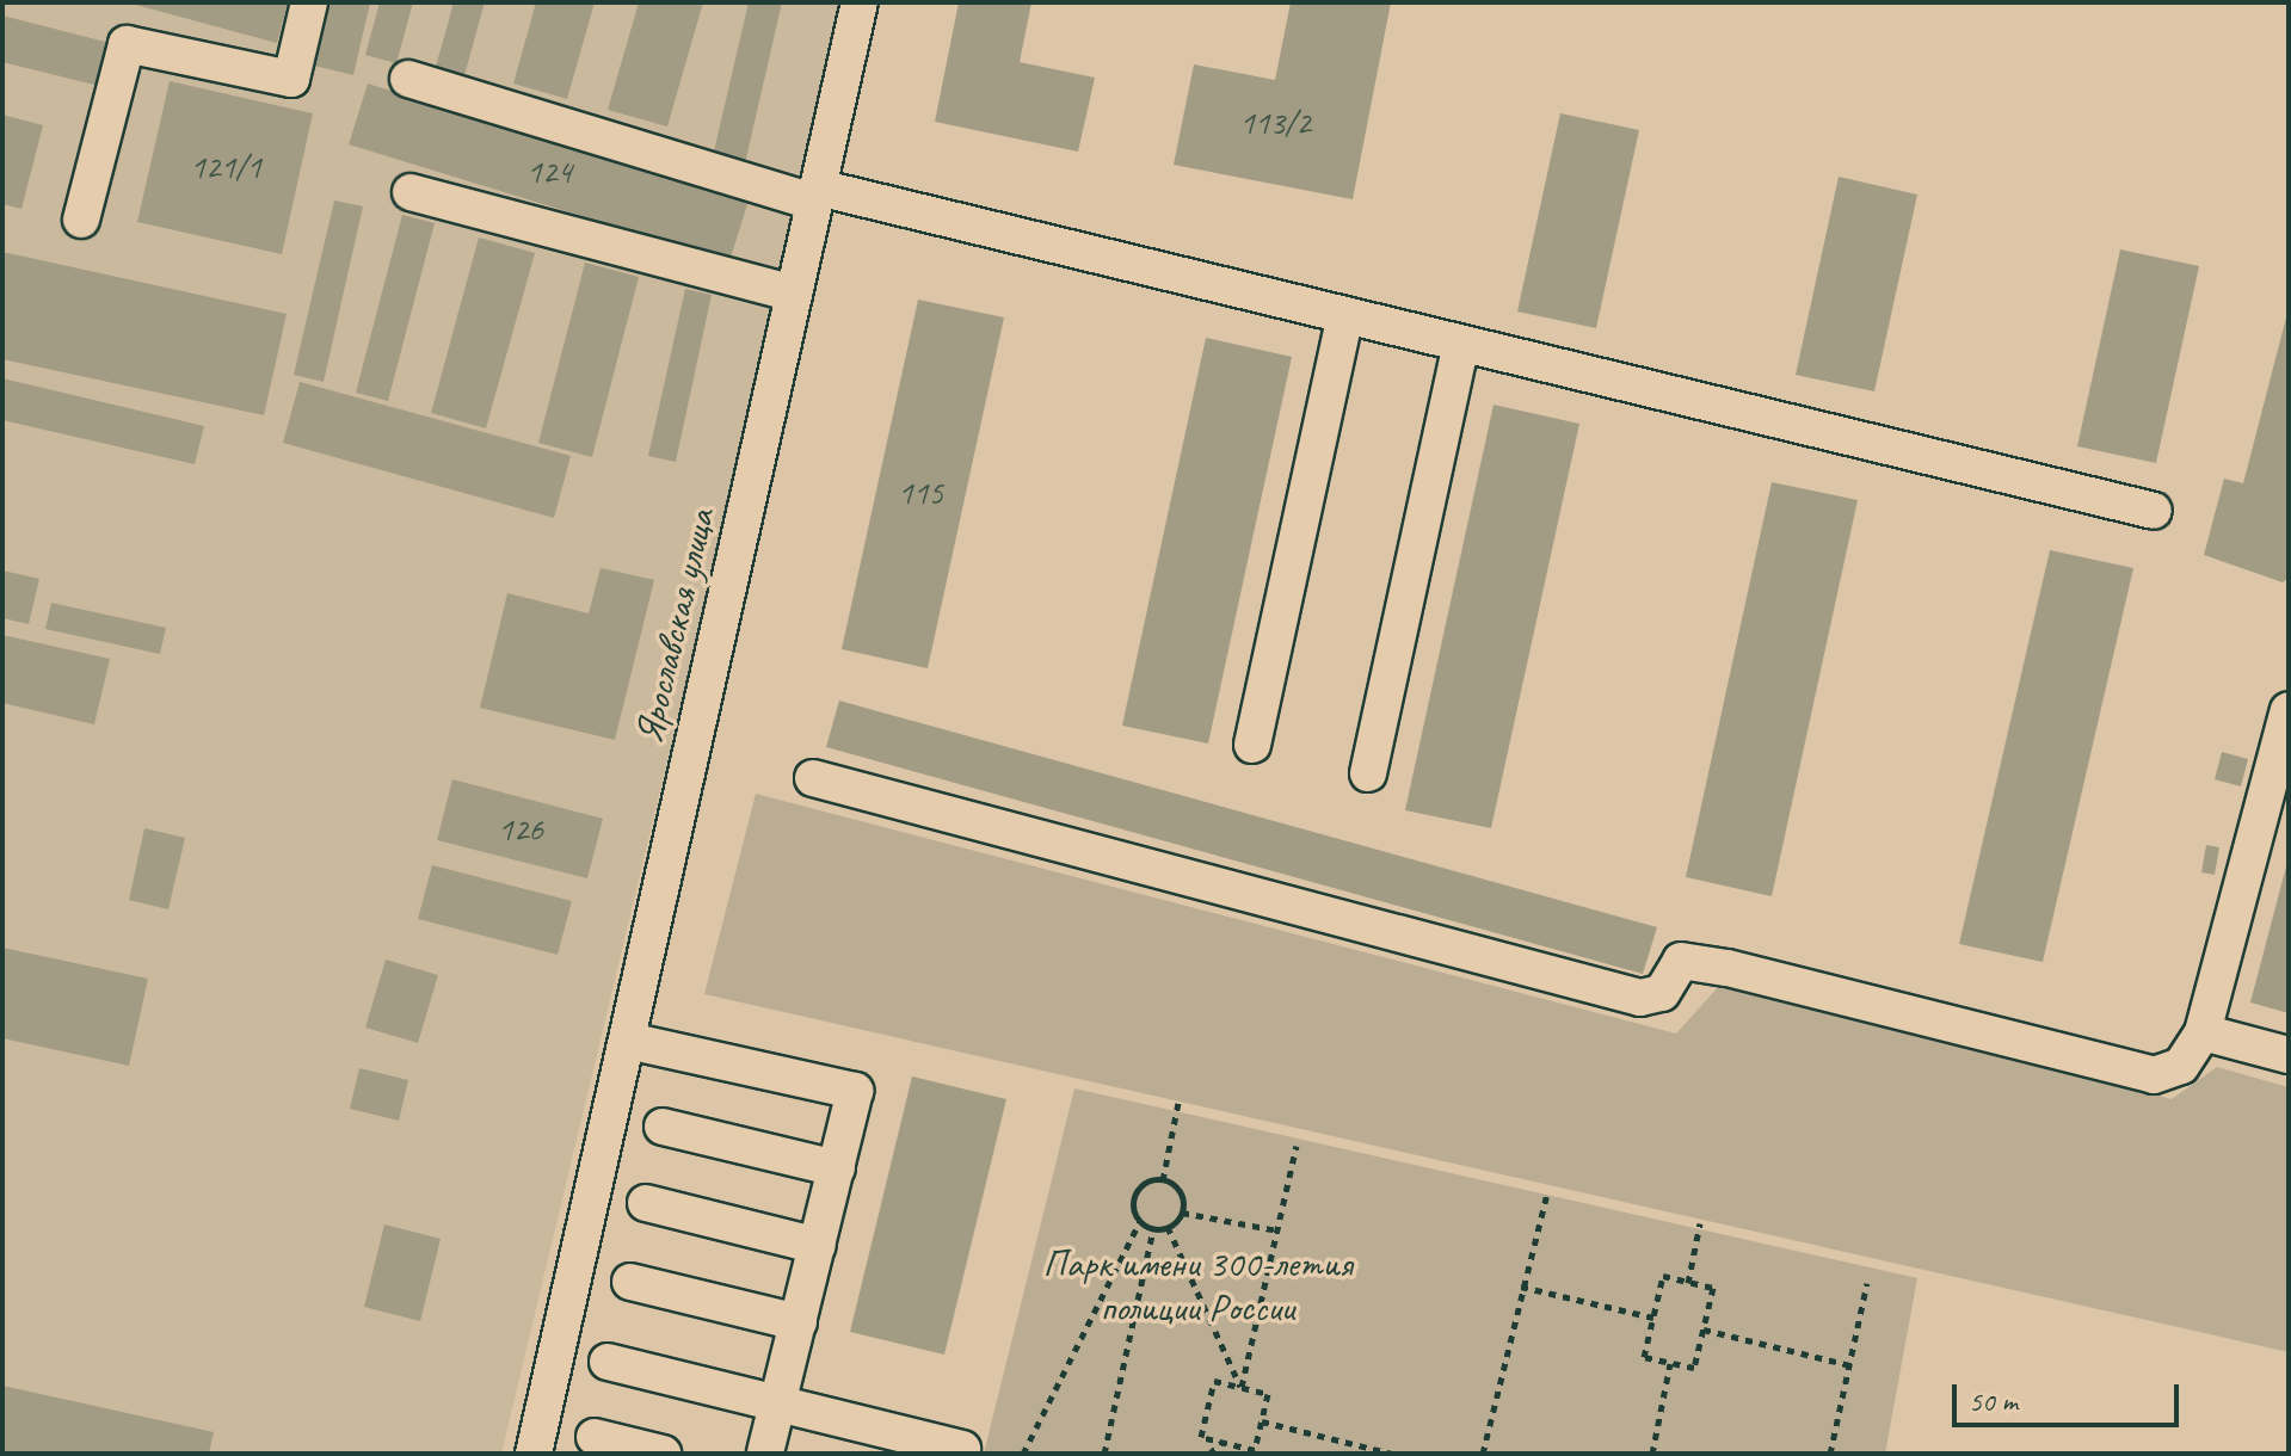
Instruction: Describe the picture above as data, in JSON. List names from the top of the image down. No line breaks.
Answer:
{"streets":{"street":["Ярославская улица"]},"parks":["Парк имени 300-летия полиции России"],"house_numbers":["113/2","121/1","124","115","126"],"scale_bar":"50 m"}
